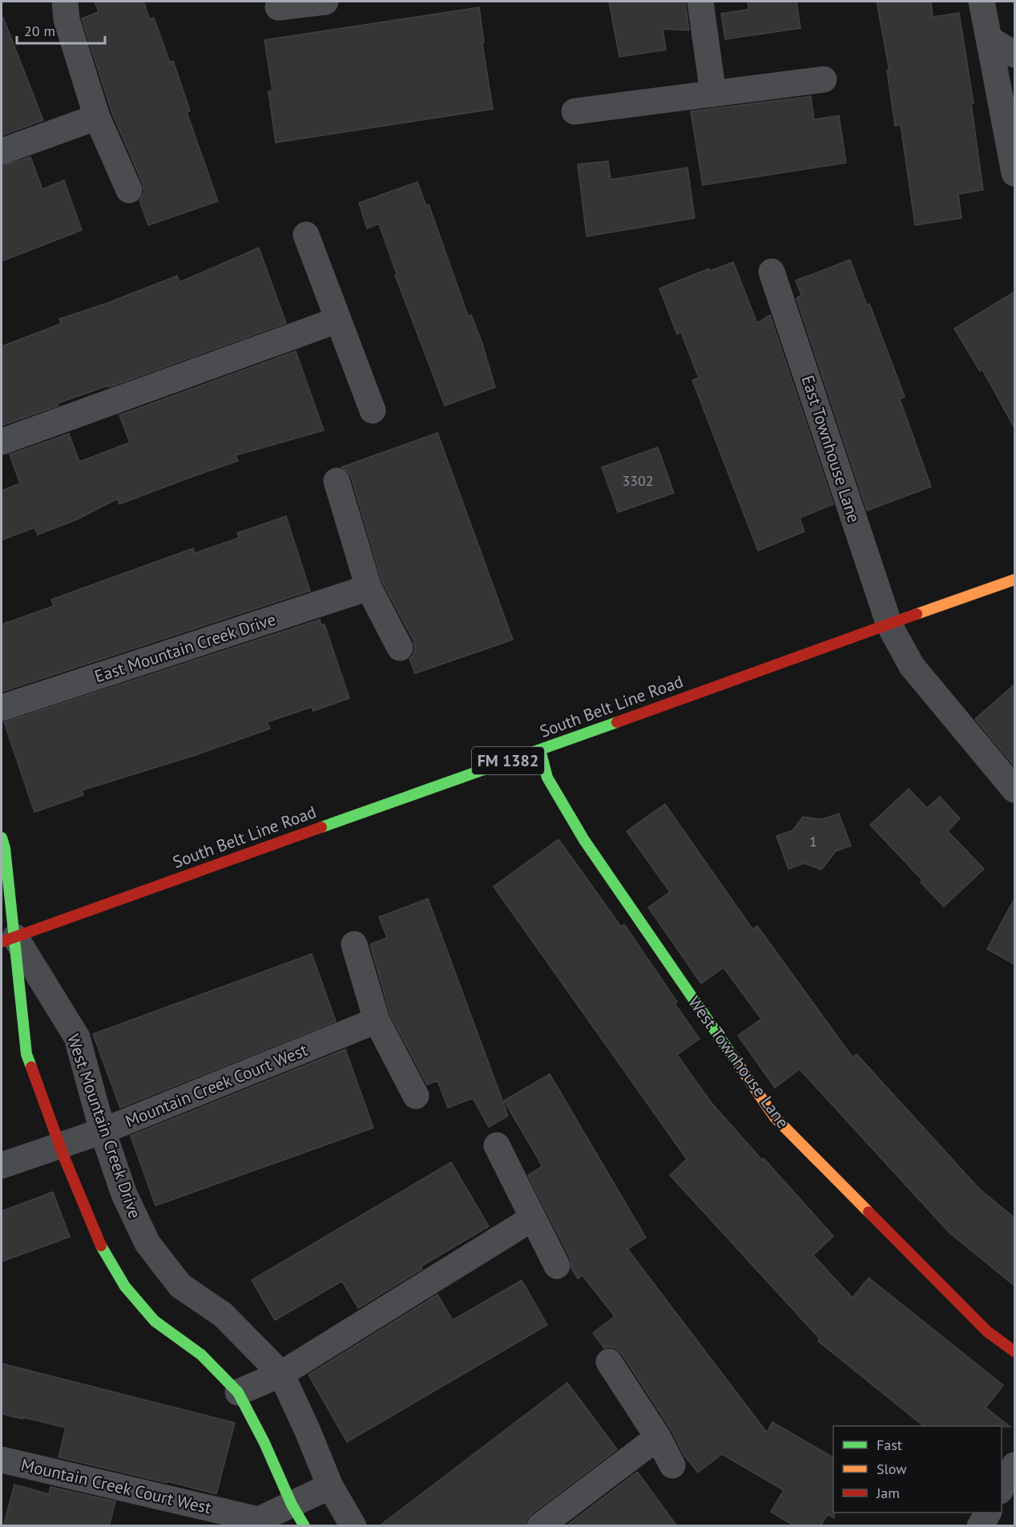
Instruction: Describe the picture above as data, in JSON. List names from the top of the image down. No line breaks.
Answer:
{"streets":{"street":["East Townhouse Lane","East Mountain Creek Drive","South Belt Line Road","FM 1382","West Townhouse Lane","Mountain Creek Court West","West Mountain Creek Drive"]},"crossings":[["East Townhouse Lane","South Belt Line Road"],["South Belt Line Road","West Townhouse Lane"],["South Belt Line Road","West Mountain Creek Drive"],["Mountain Creek Court West","West Mountain Creek Drive"]],"house_numbers":["3302","1"],"legend":["Fast","Slow","Jam"],"scale_bar":"20 m"}
